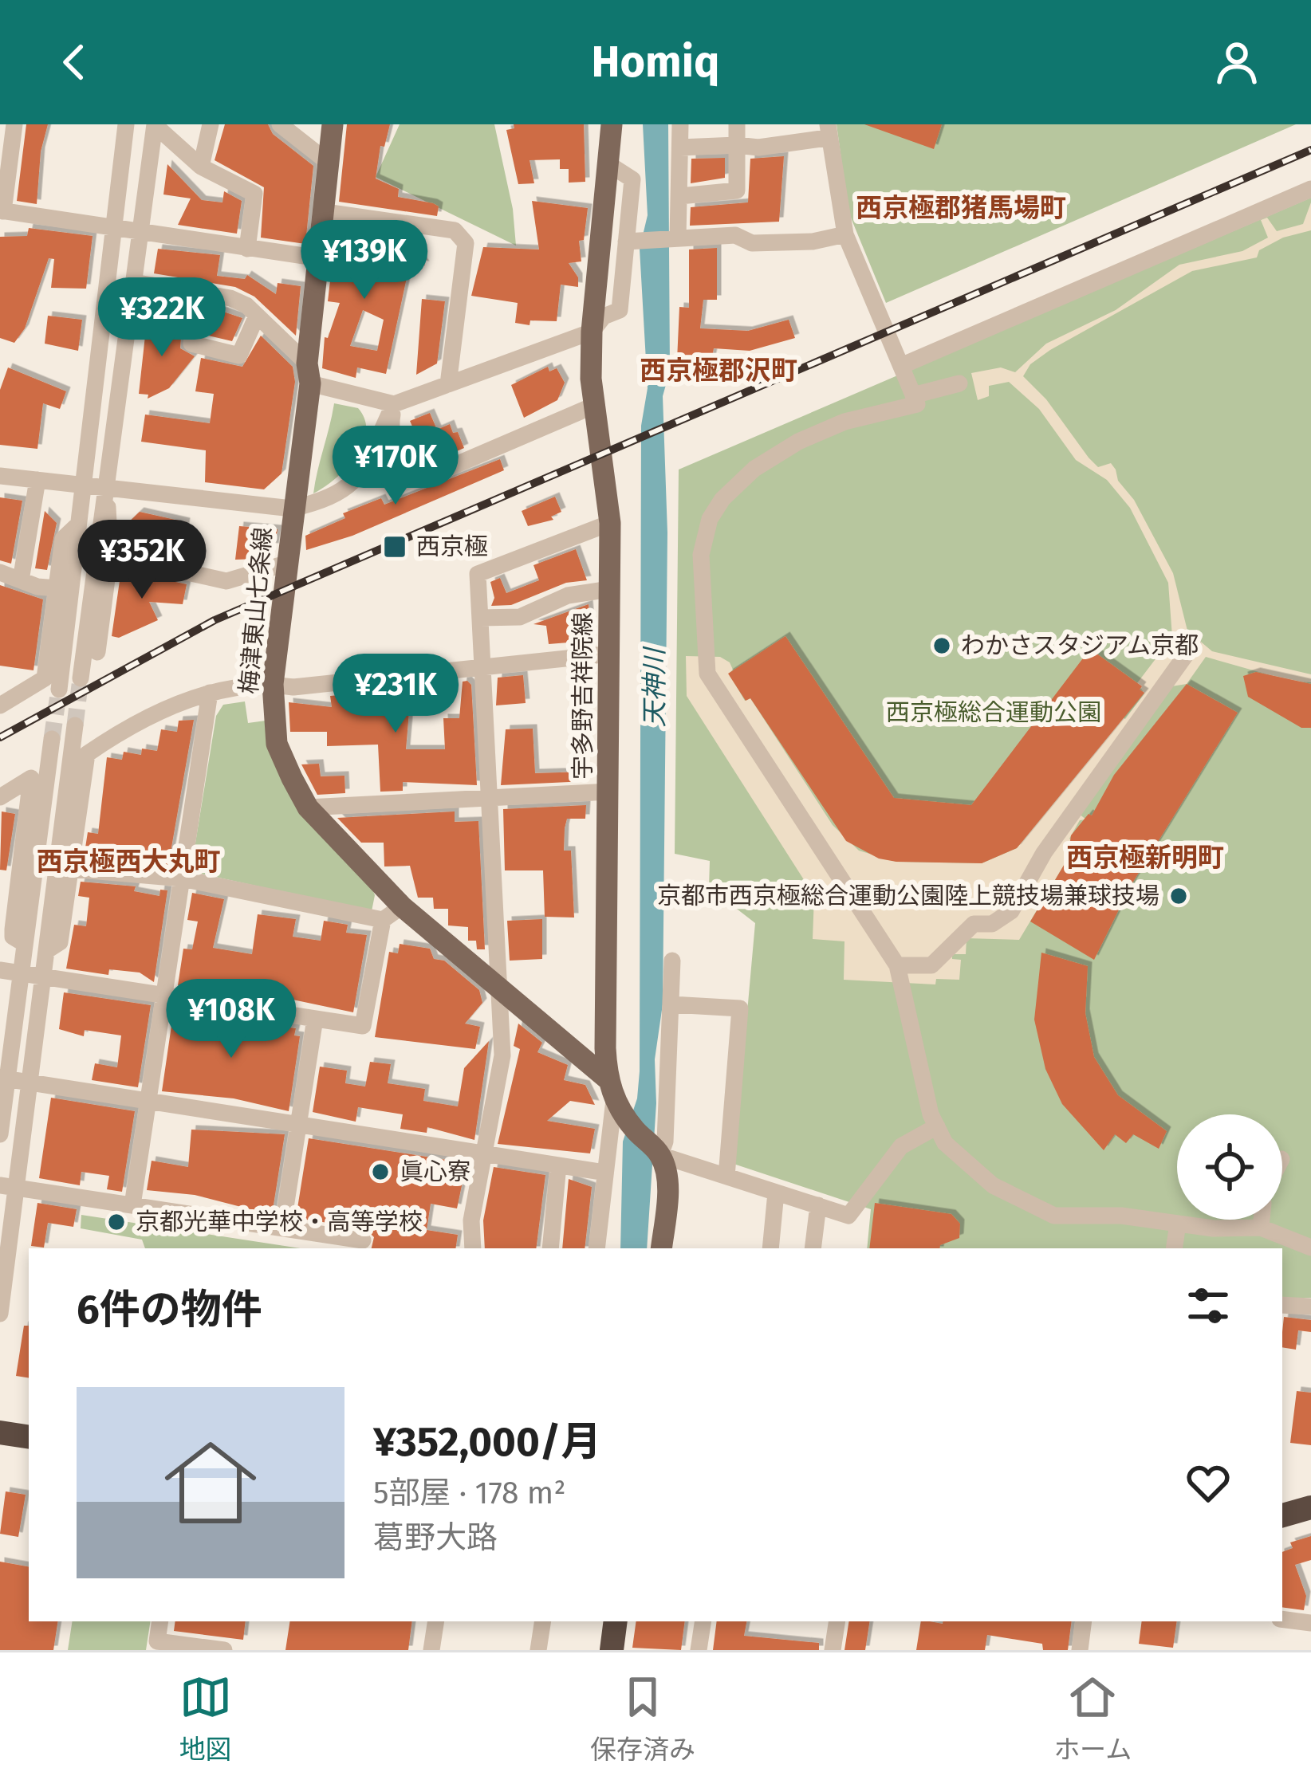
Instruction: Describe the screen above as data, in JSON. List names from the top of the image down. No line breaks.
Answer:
{"streets":{"main road":["梅津東山七条線","宇多野吉祥院線"]},"crossings":[["梅津東山七条線","宇多野吉祥院線"]],"districts":["西京極郡猪馬場町","西京極郡沢町","西京極新明町","西京極西大丸町"],"water":["天神川"],"parks":["西京極総合運動公園"],"places":{"transit":["西京極"],"other":["わかさスタジアム京都","京都市西京極総合運動公園陸上競技場兼球技場","眞心寮","京都光華中学校・高等学校"]},"page":{"header":"Homiq","price":["¥139K","¥322K","¥170K","¥352K","¥231K","¥108K"],"heading":"6件の物件","list":[{"name":"¥352,000/月","note":"5部屋 · 178 m² · 葛野大路"}],"tabs":["地図","保存済み","ホーム"]}}
